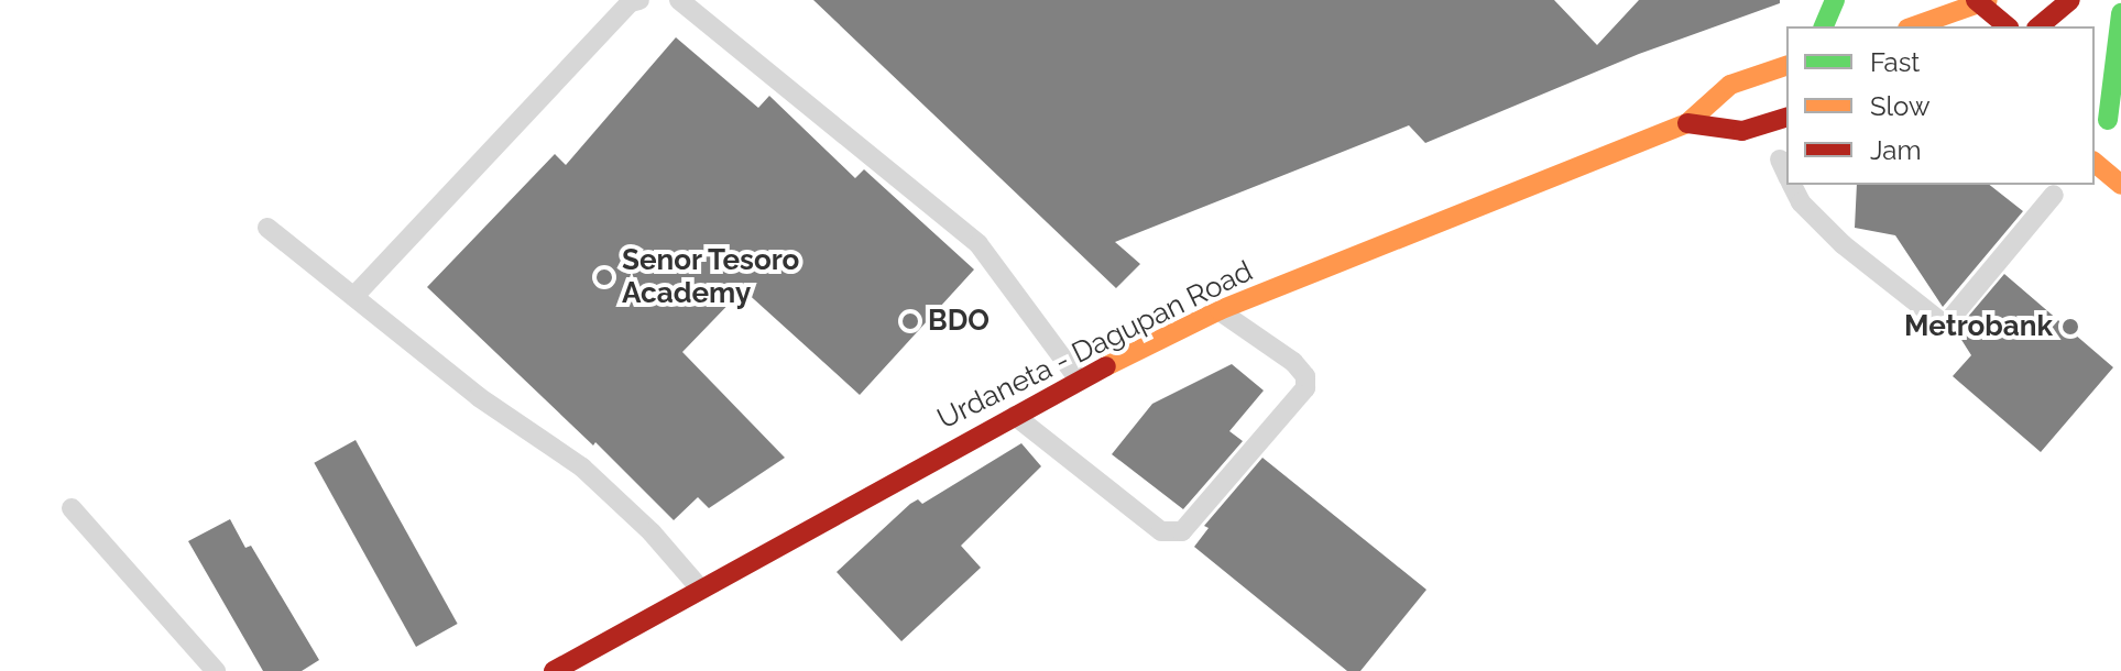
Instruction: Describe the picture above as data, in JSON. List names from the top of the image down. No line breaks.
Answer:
{"streets":{"main road":["Urdaneta - Dagupan Road"]},"places":["Senor Tesoro Academy","BDO","Metrobank"],"legend":["Fast","Slow","Jam"]}
